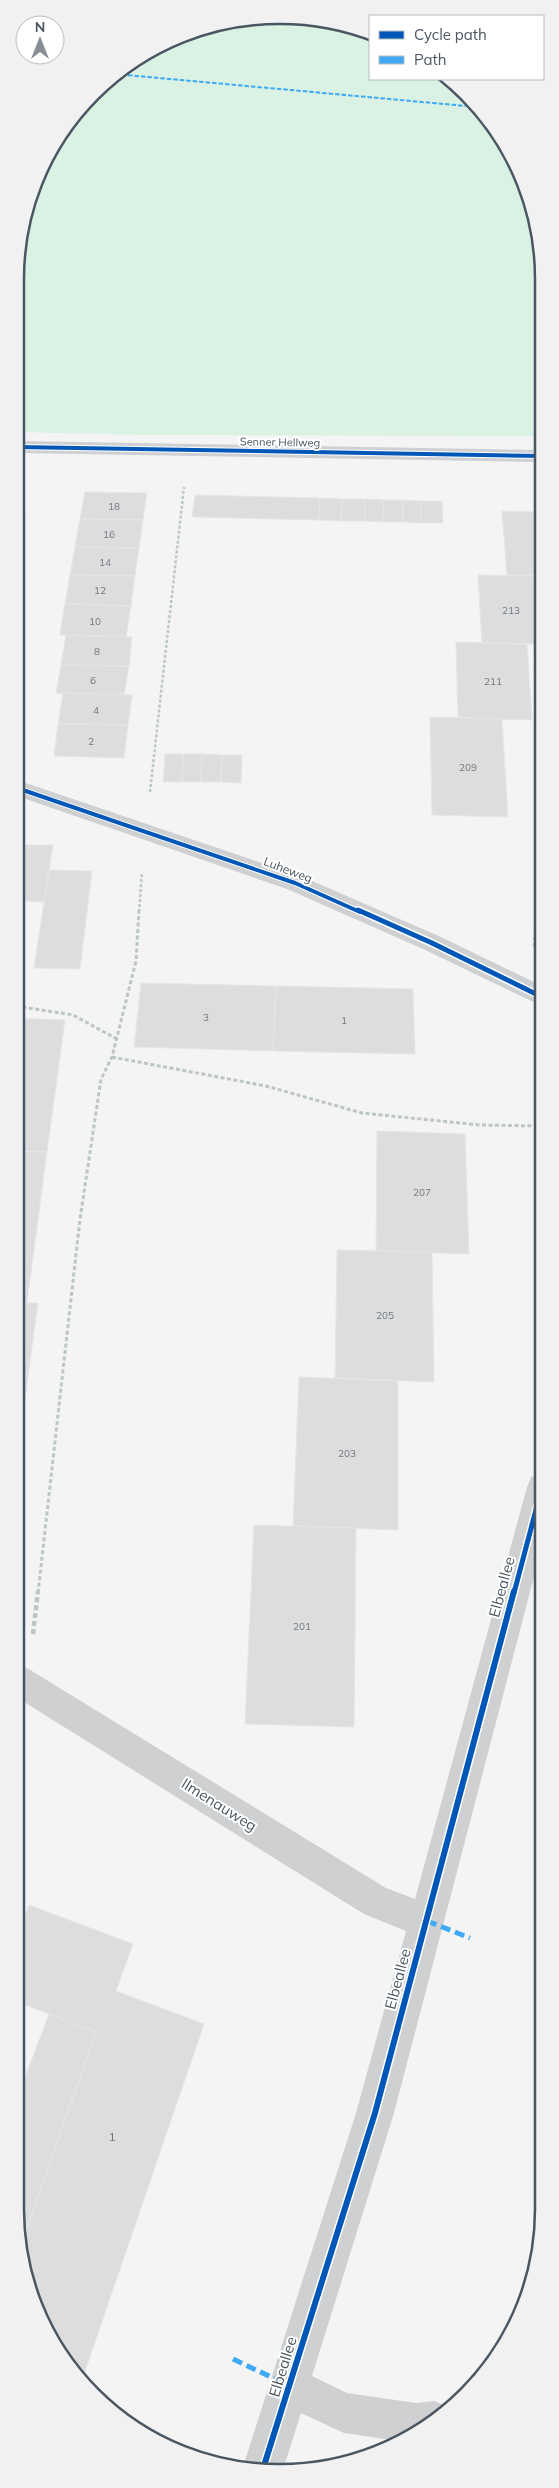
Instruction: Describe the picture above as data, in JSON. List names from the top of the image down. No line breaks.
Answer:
{"streets":{"street":["Senner Hellweg","Luheweg","Elbeallee","Ilmenauweg"]},"crossings":[["Elbeallee","Ilmenauweg"]],"house_numbers":["18","16","14","12","213","10","8","6","211","4","2","209","3","1","207","205","203","201","1"],"legend":["Cycle path","Path"],"north":"top"}
